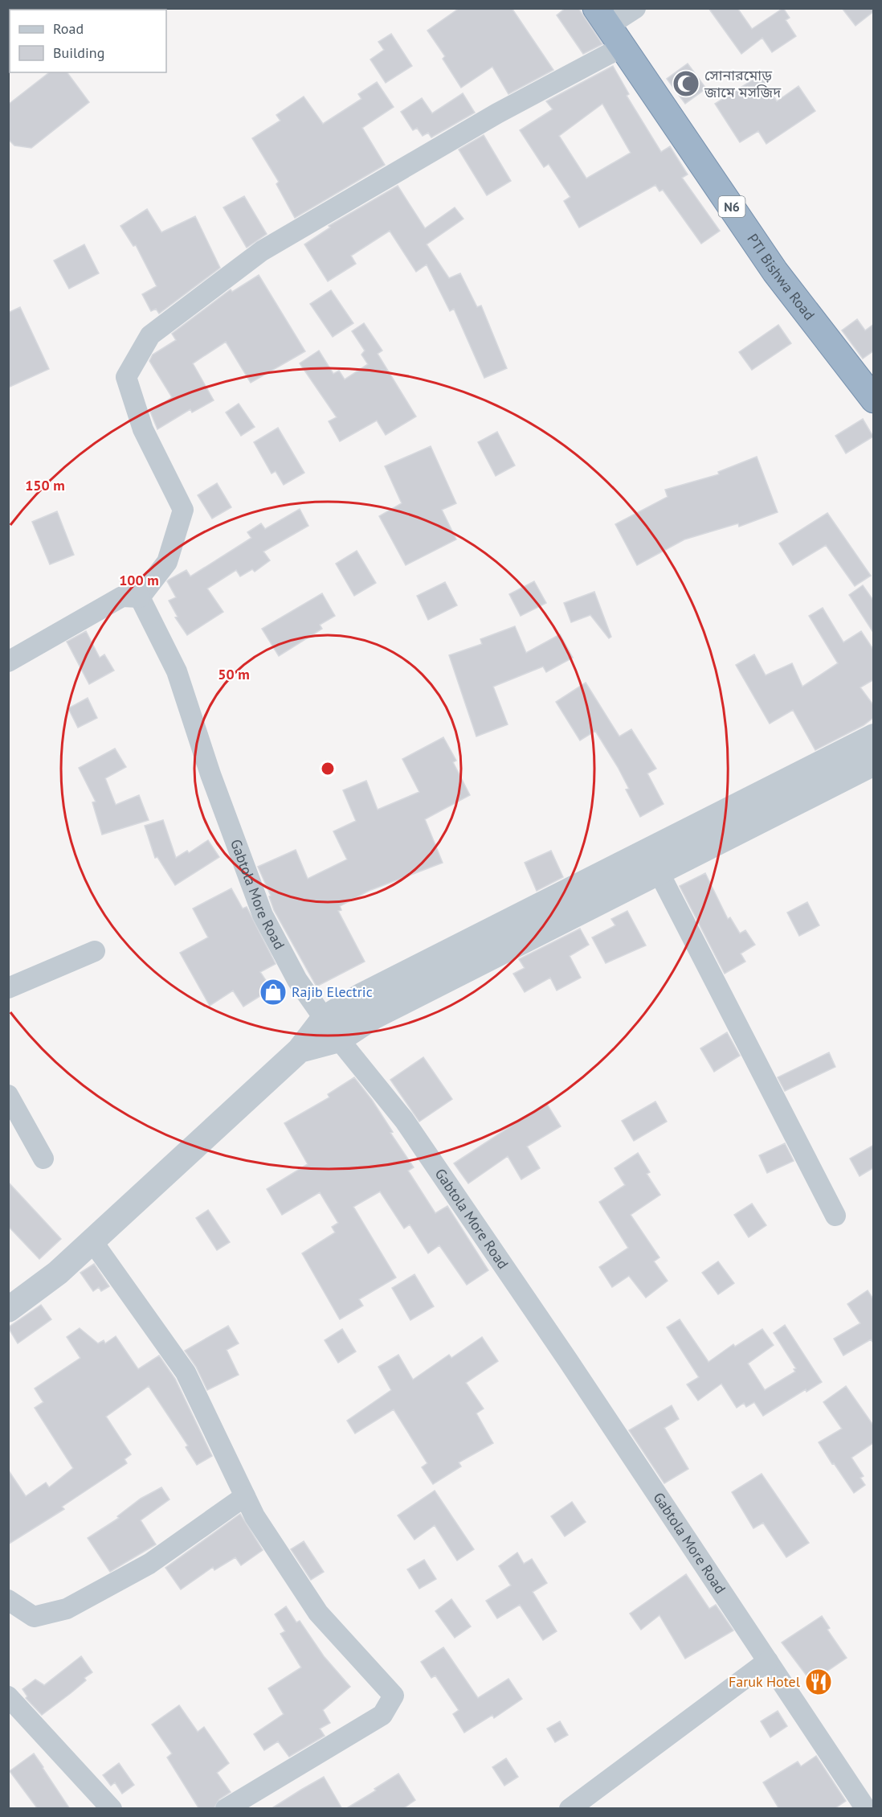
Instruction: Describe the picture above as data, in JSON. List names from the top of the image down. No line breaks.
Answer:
{"streets":{"highway":["N6","PTI Bishwa Road"],"street":["Gabtola More Road"]},"places":{"mosque":["সোনারমোড় জামে মসজিদ"],"shop":["Rajib Electric"],"restaurant":["Faruk Hotel"]},"legend":["Road","Building"],"rings":["150 m","100 m","50 m"]}
